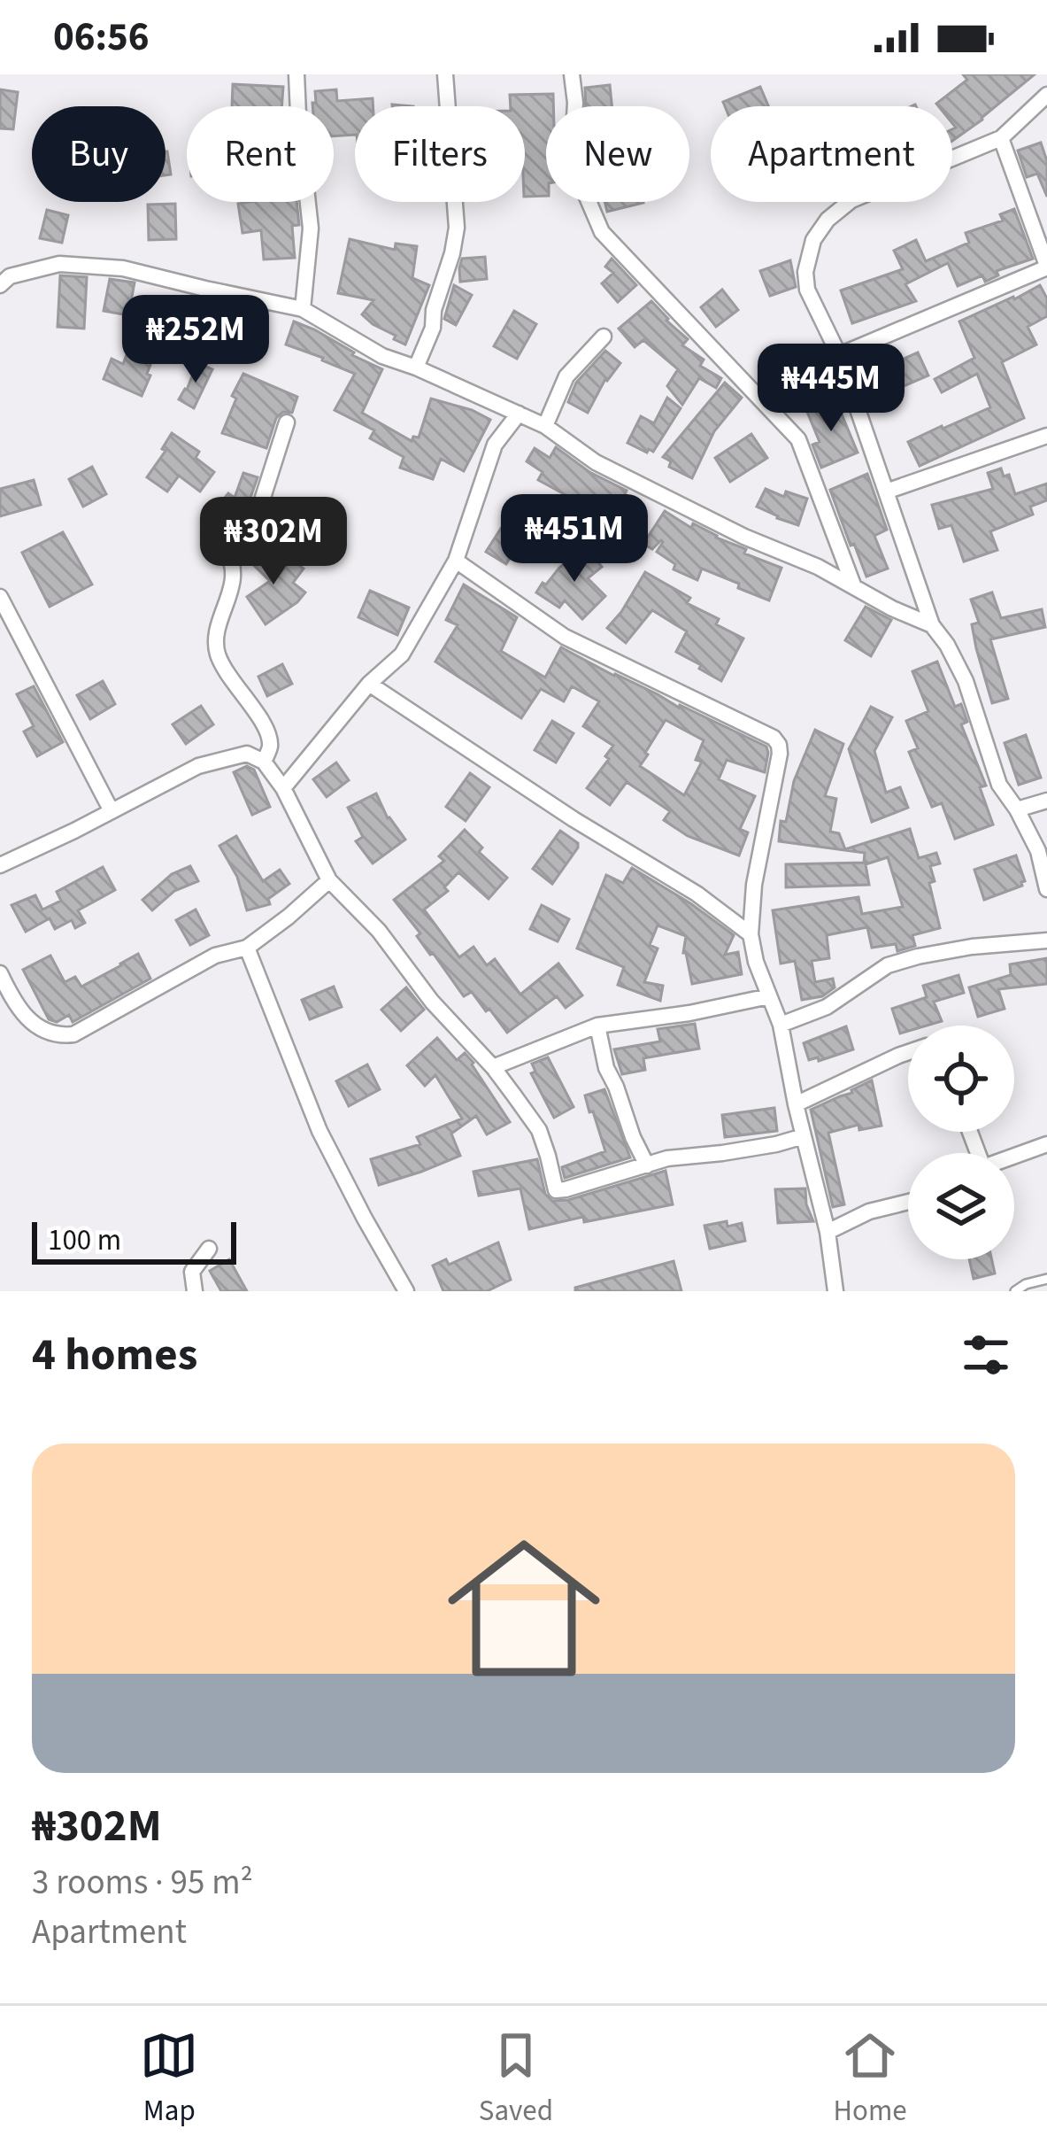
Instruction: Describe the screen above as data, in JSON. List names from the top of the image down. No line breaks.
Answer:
{"scale_bar":"100 m","page":{"status":"06:56","chip":["Buy","Rent","Filters","New","Apartment"],"price":["₦252M","₦445M","₦451M","₦302M"],"scale":"100 m","heading":"4 homes","list":[{"name":"₦302M","note":"3 rooms · 95 m² · Apartment"}],"tabs":["Map","Saved","Home"]}}
